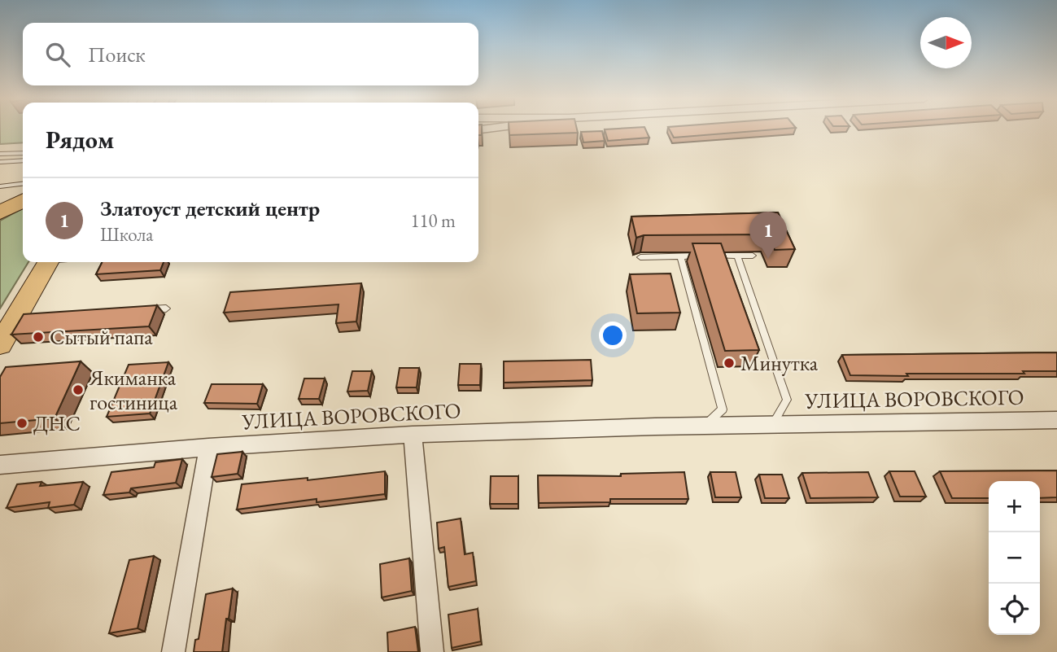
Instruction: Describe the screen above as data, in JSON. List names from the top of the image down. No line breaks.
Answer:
{"streets":{"street":["УЛИЦА ВОРОВСКОГО"]},"places":["Сытый папа","Минутка","Якиманка гостиница","ДНС"],"north":"right","page":{"search":"Поиск","heading":"Рядом","list":[{"mark":"1","name":"Златоуст детский центр","note":"Школа","value":"110 m"}],"pins":"1","map_buttons":["+","−"]}}
